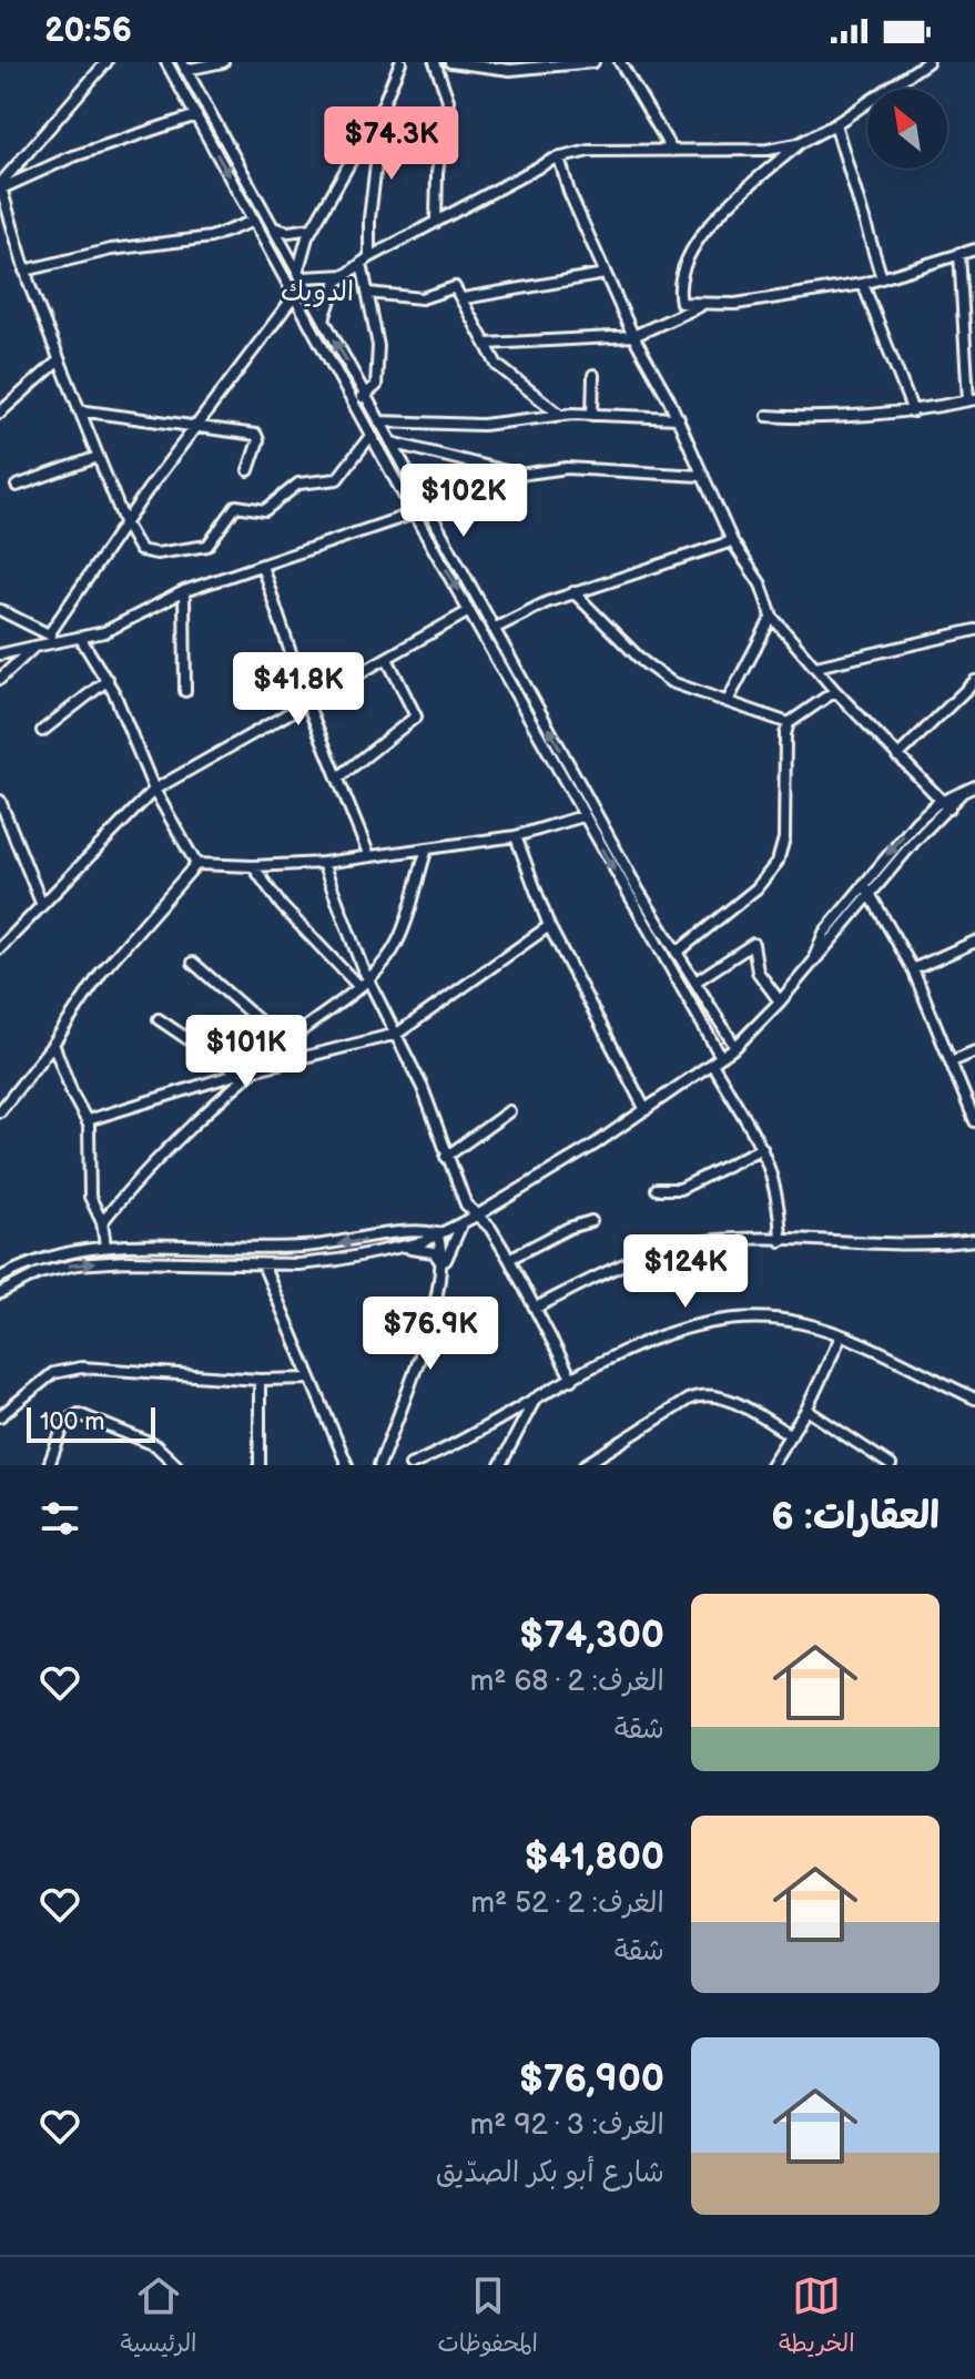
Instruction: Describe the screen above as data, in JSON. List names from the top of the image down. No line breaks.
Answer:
{"districts":["الدويك"],"scale_bar":"100 m","north":"top left","page":{"status":"20:56","price":["$74.3K","$102K","$41.8K","$101K","$124K","$76.9K"],"scale":"100 m","heading":"العقارات: 6","list":[{"name":"$74,300","note":"الغرف: 2 · 68 m² · شقة"},{"name":"$41,800","note":"الغرف: 2 · 52 m² · شقة"},{"name":"$76,900","note":"الغرف: 3 · 92 m² · شارع أبو بكر الصدّيق"}],"tabs":["الخريطة","المحفوظات","الرئيسية"]}}
